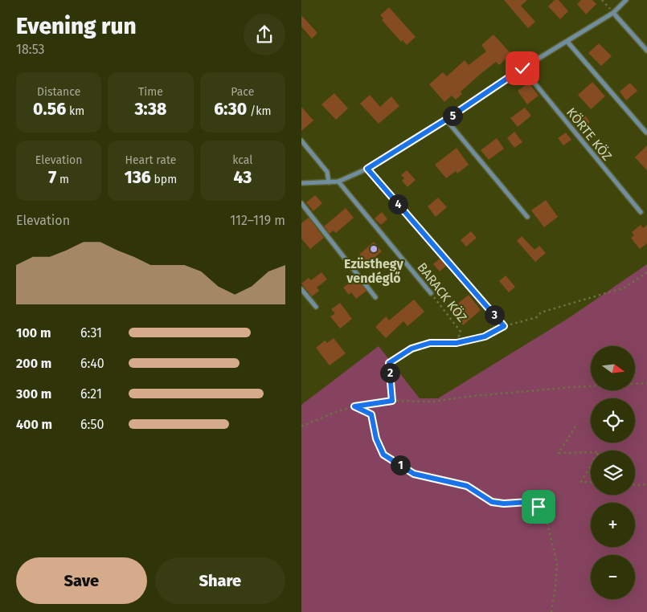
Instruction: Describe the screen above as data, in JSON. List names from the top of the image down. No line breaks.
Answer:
{"streets":{"street":["KÖRTE KÖZ","BARACK KÖZ"]},"places":["Ezüsthegy vendéglő"],"north":"right","page":{"heading":["Evening run","18:53"],"stats":[["Distance","0.56 km"],["Time","3:38"],["Pace","6:30 /km"],["Elevation","7 m"],["Heart rate","136 bpm"],["kcal","43"]],"pins":["5","4","3","2","1"],"chart":["Elevation","112–119 m"],"list":[{"name":"100 m","note":"6:31"},{"name":"200 m","note":"6:40"},{"name":"300 m","note":"6:21"},{"name":"400 m","note":"6:50"}],"map_buttons":["+","−"],"buttons":["Save","Share"]}}
